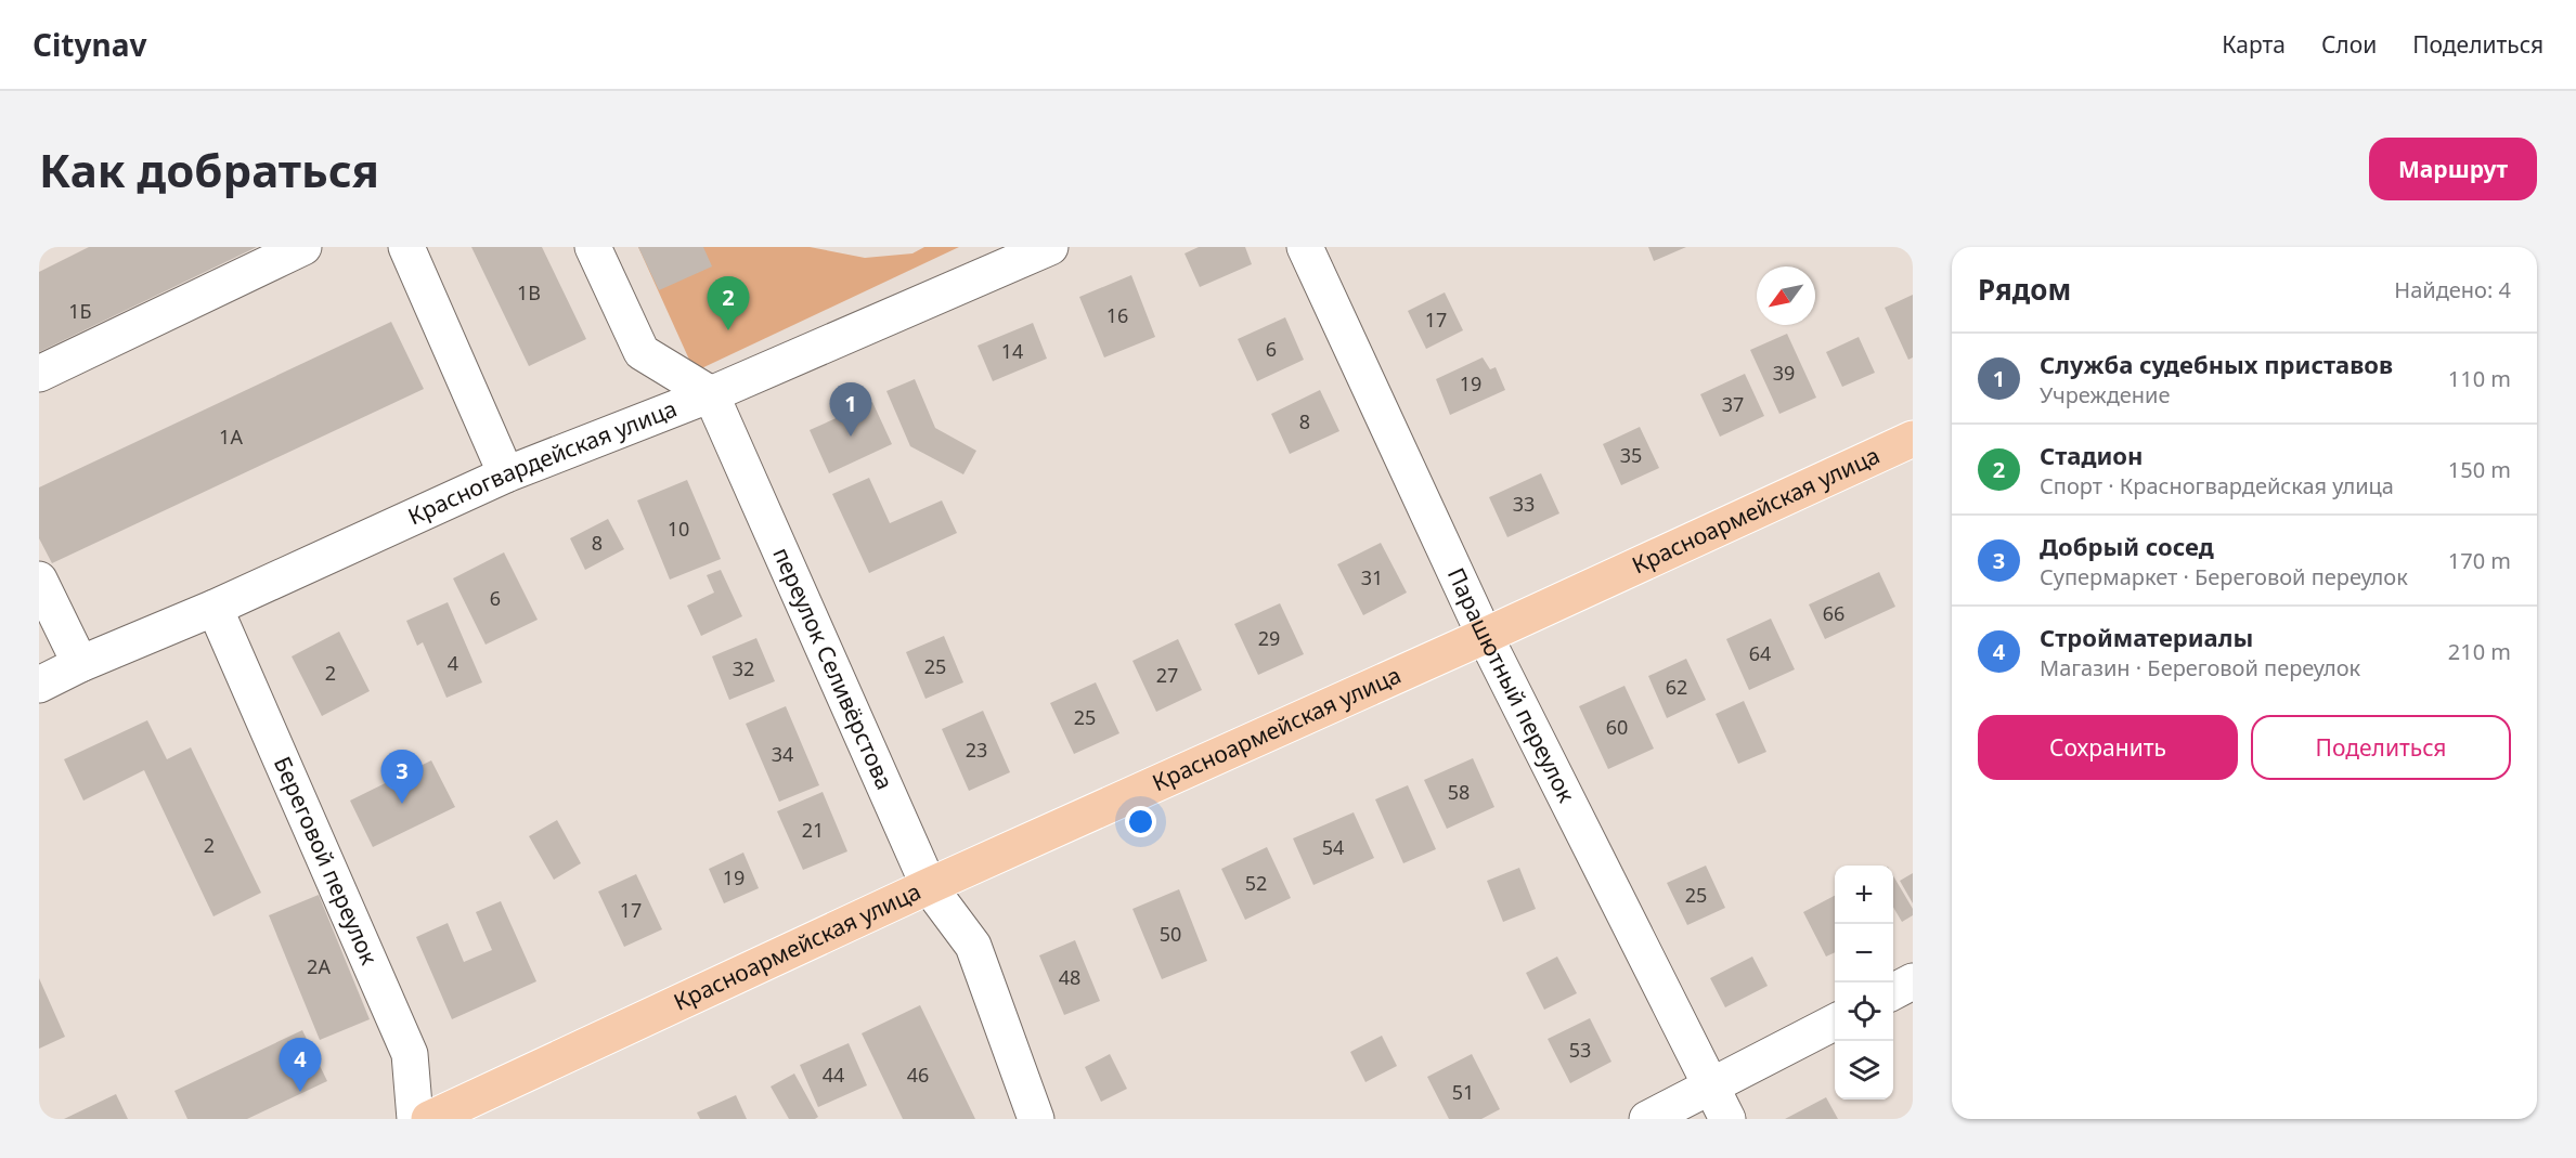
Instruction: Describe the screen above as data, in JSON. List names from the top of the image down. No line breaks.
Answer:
{"streets":{"main road":["Красноармейская улица"],"street":["Красногвардейская улица","переулок Селивёрстова","Парашютный переулок","Береговой переулок"]},"crossings":[["Красногвардейская улица","переулок Селивёрстова"],["Красногвардейская улица","Береговой переулок"],["Красноармейская улица","переулок Селивёрстова"],["Красноармейская улица","Парашютный переулок"]],"house_numbers":["1В","1Б","16","17","6","14","39","19","37","8","1А","35","33","10","8","31","6","66","29","64","4","25","32","2","27","62","25","60","23","34","58","21","2","54","19","52","25","17","50","2А","48","53","44","46","51"],"north":"bottom left","page":{"header":"Citynav","nav":["Карта","Слои","Поделиться"],"buttons":["Маршрут",["Сохранить","Поделиться"]],"title":"Как добраться","heading":["Рядом","Найдено: 4"],"pins":["2","1","3","4"],"list":[{"mark":"1","name":"Служба судебных приставов","note":"Учреждение","value":"110 m"},{"mark":"2","name":"Стадион","note":"Спорт · Красногвардейская улица","value":"150 m"},{"mark":"3","name":"Добрый сосед","note":"Супермаркет · Береговой переулок","value":"170 m"},{"mark":"4","name":"Стройматериалы","note":"Магазин · Береговой переулок","value":"210 m"}],"map_buttons":["+","−"]}}
